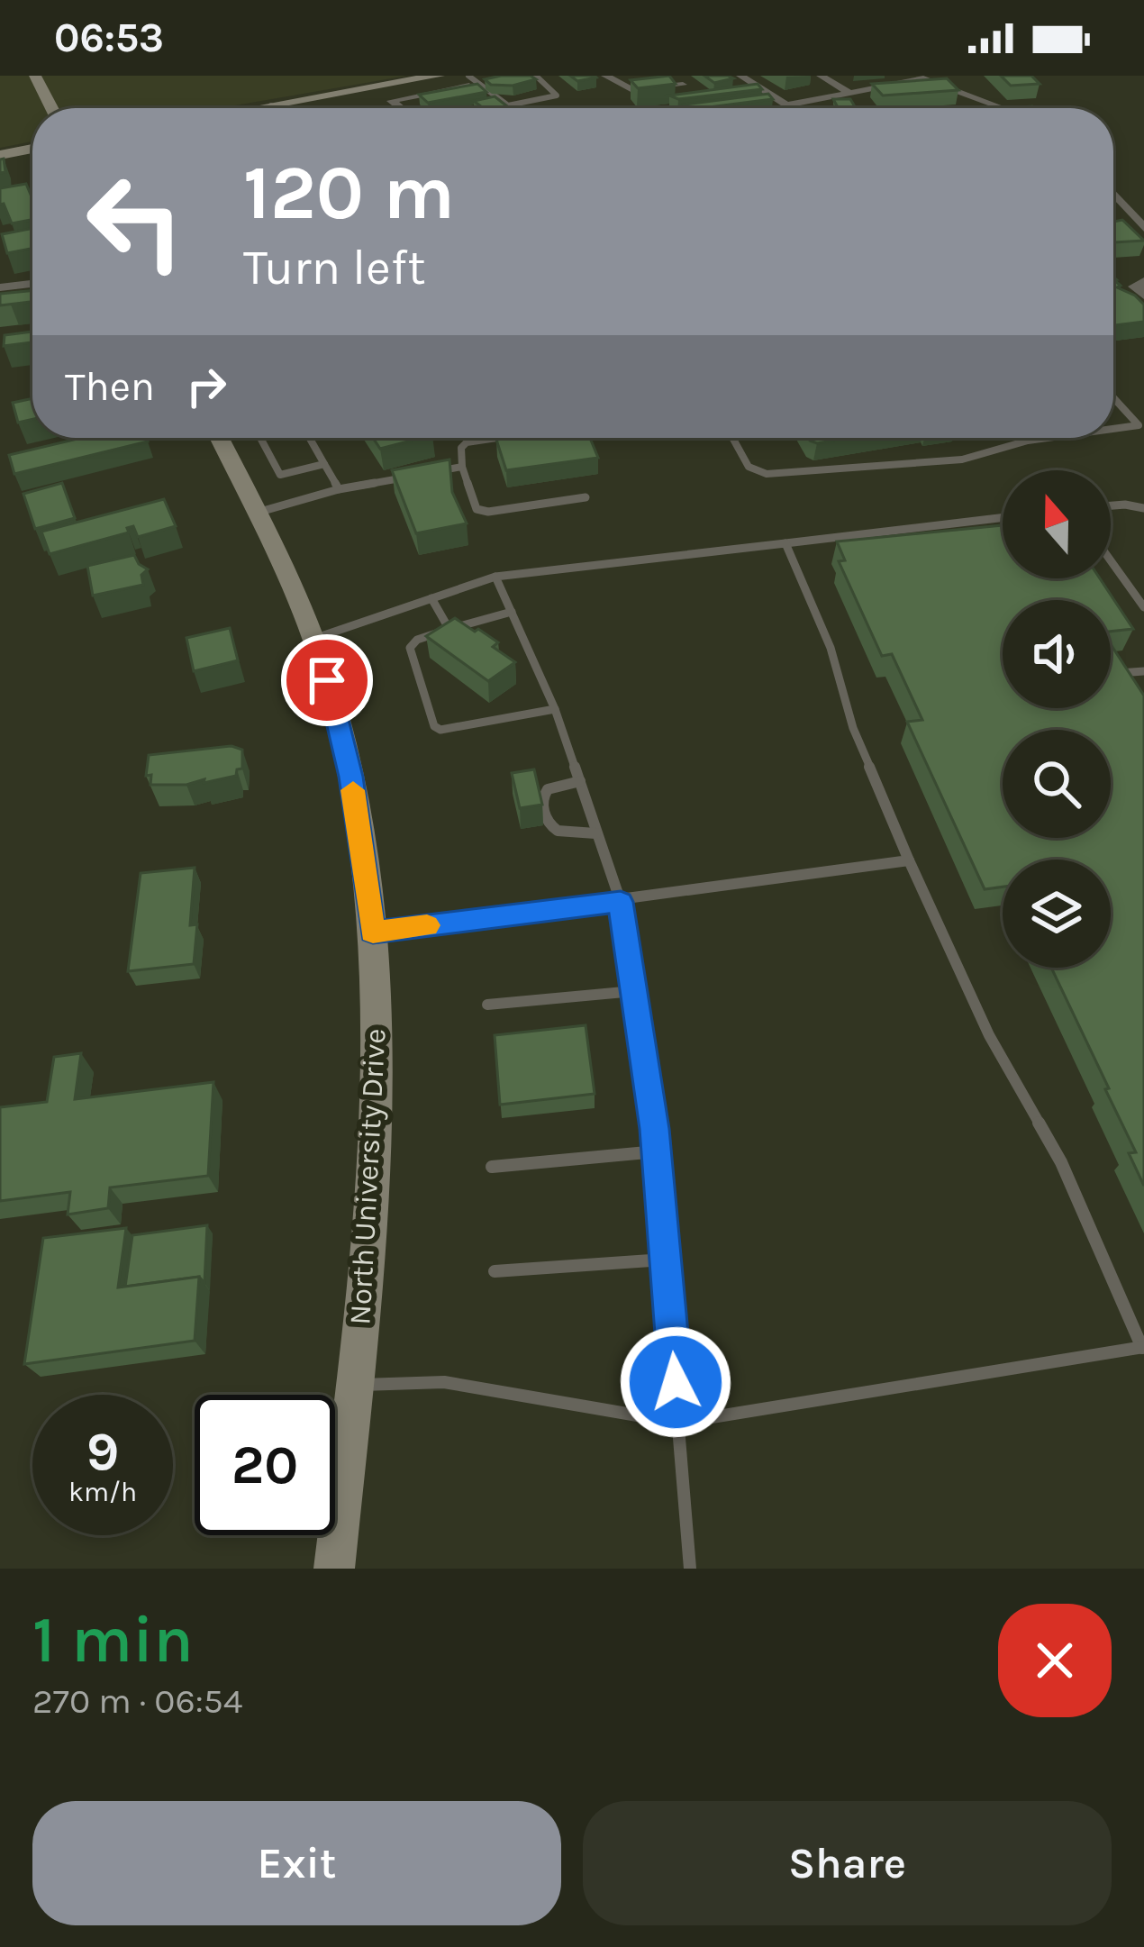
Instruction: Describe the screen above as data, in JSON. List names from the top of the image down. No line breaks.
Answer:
{"streets":{"main road":["North University Drive"]},"north":"top","page":{"status":"06:53","turn":["120 m","Turn left"],"then":"Then","speed":"9 km/h","limit":"20","heading":["1 min","270 m · 06:54"],"buttons":["Exit","Share"]}}
